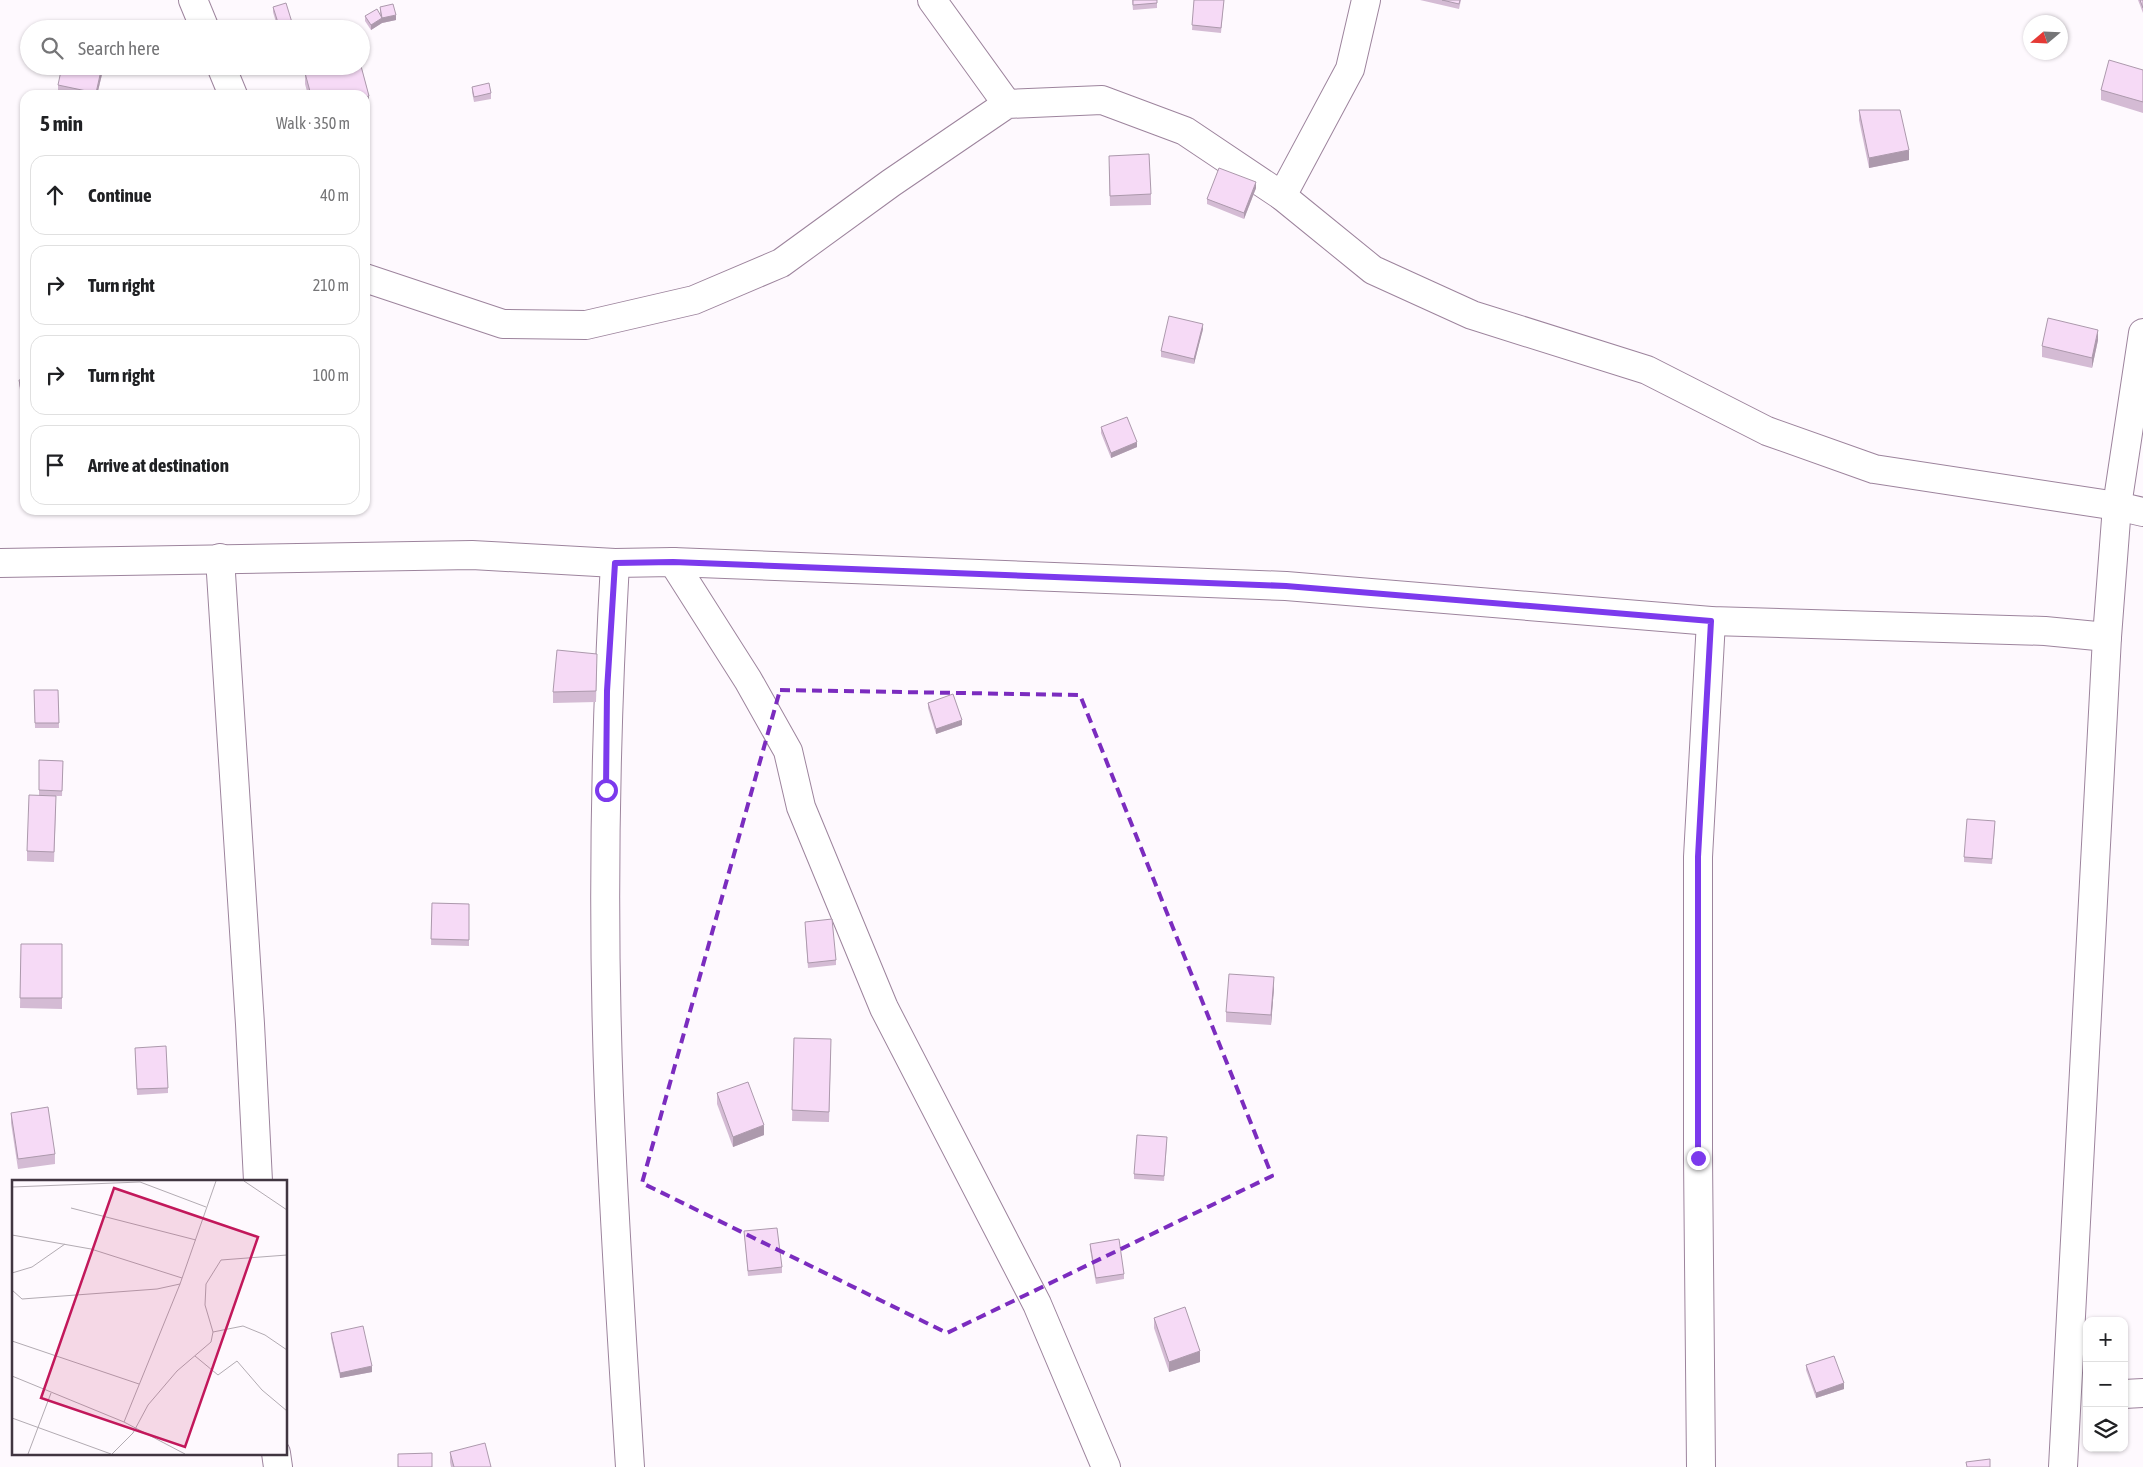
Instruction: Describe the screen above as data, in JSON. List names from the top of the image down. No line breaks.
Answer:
{"north":"left","page":{"search":"Search here","heading":["5 min","Walk · 350 m"],"list":[["Continue","40 m"],["Turn right","210 m"],["Turn right","100 m"],"Arrive at destination"],"map_buttons":["+","−"]}}
